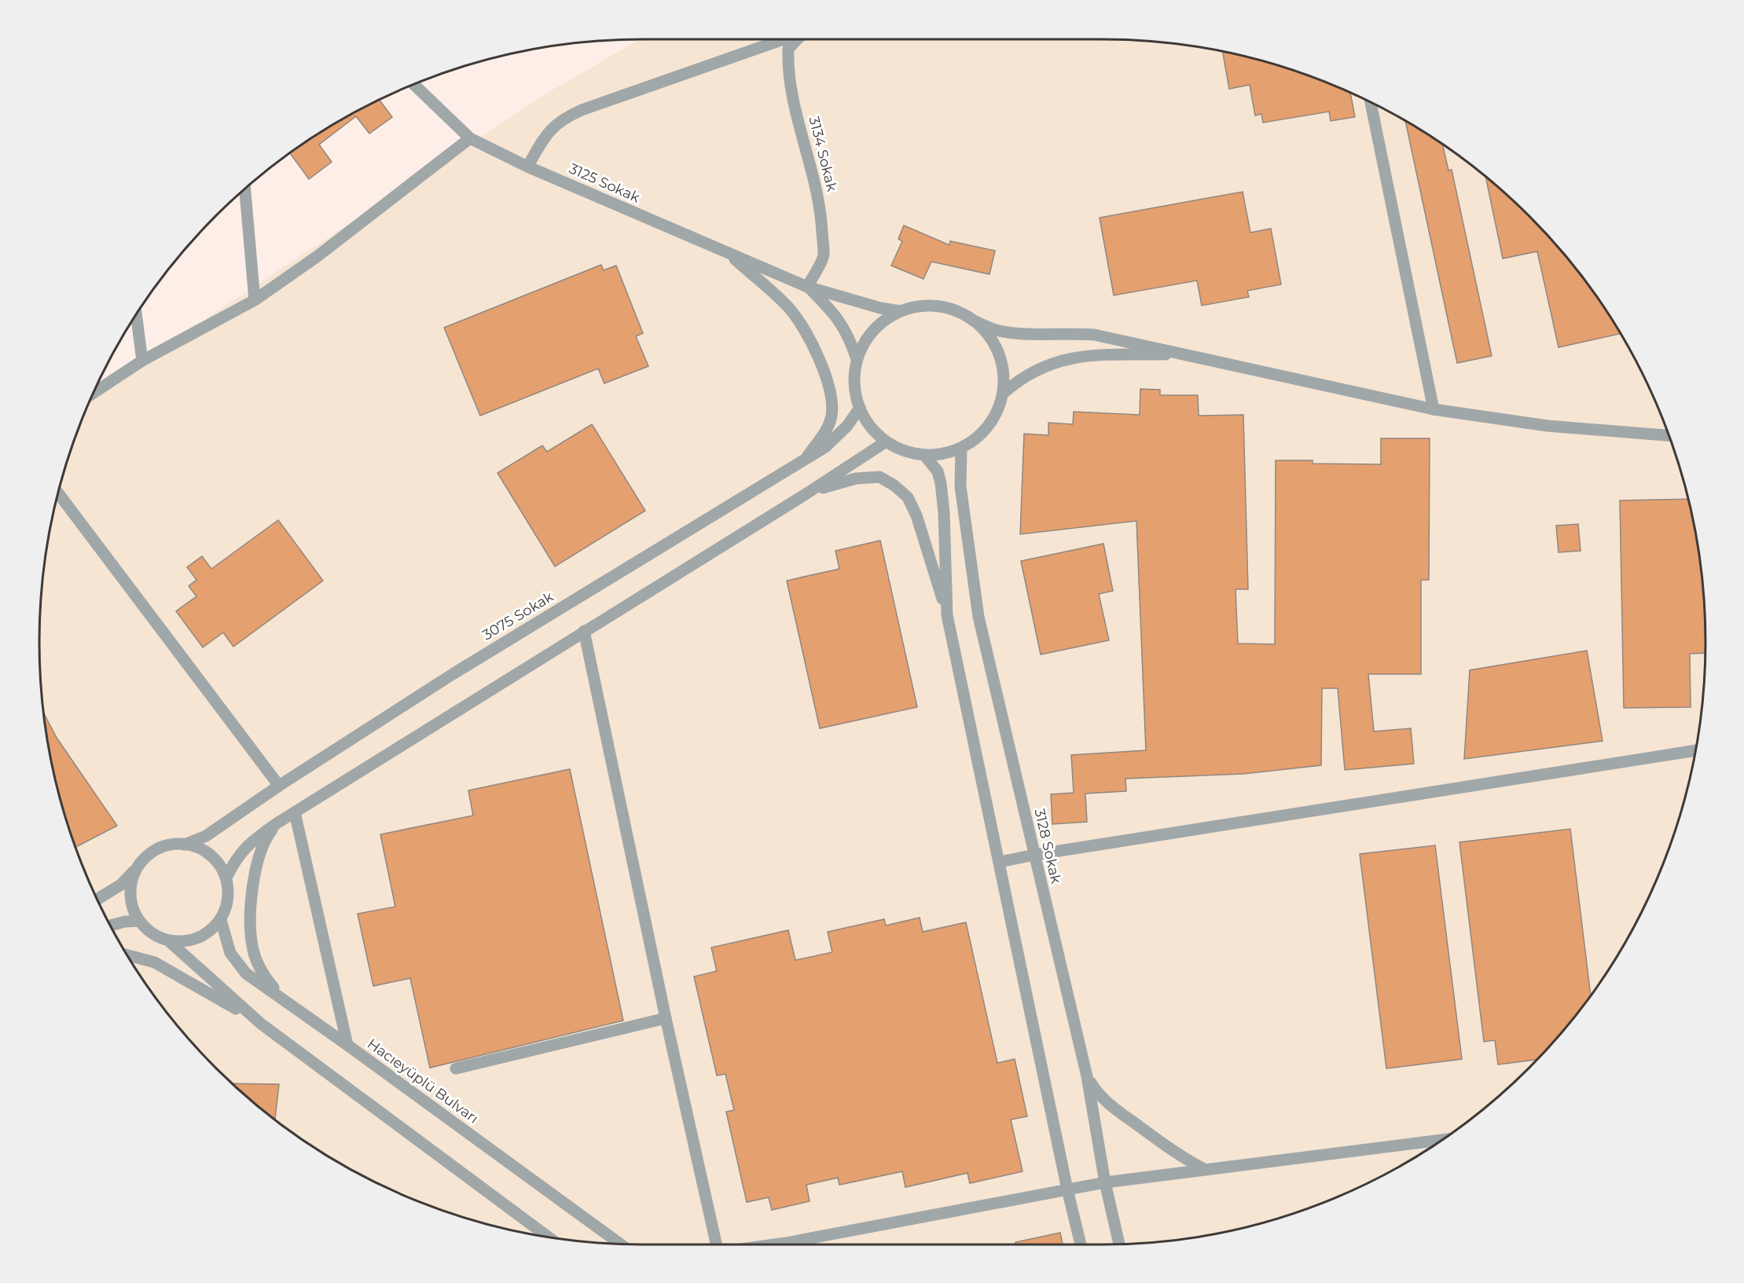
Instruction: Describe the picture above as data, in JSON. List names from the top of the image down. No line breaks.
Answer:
{"streets":{"street":["3134 Sokak","3125 Sokak","3075 Sokak","3128 Sokak","Hacıeyüplü Bulvarı"]},"crossings":[["3134 Sokak","3125 Sokak"],["3125 Sokak","3075 Sokak"],["3125 Sokak","3128 Sokak"],["3075 Sokak","3128 Sokak"],["3075 Sokak","Hacıeyüplü Bulvarı"]]}
